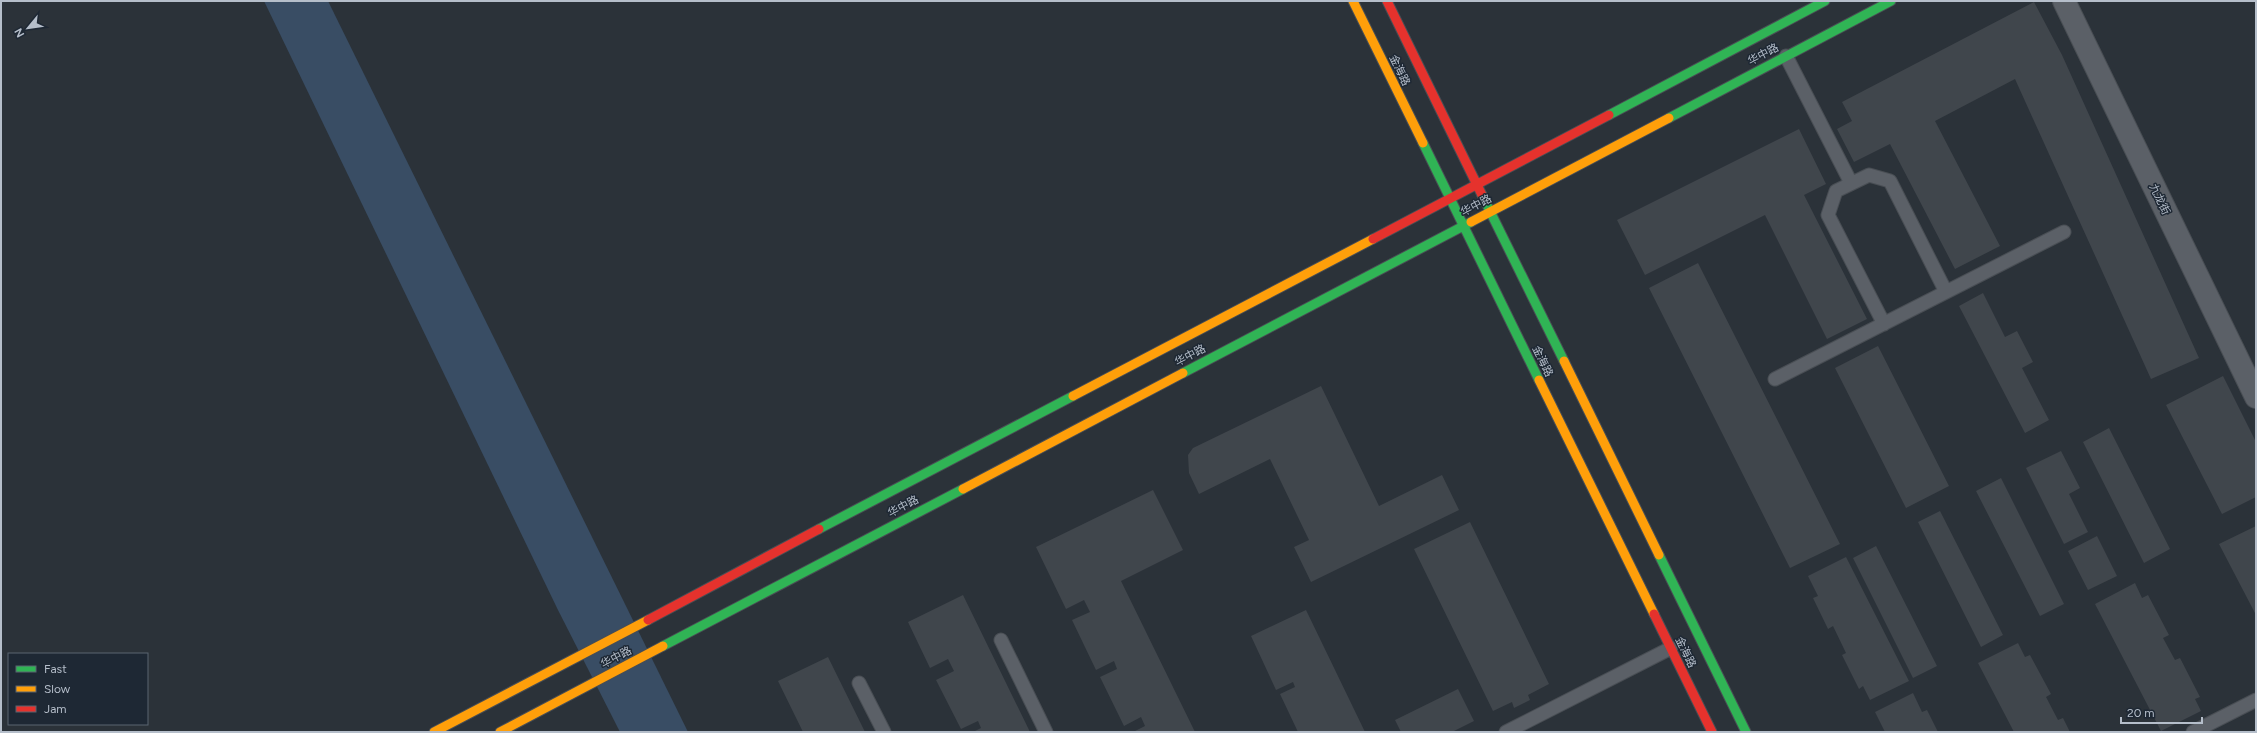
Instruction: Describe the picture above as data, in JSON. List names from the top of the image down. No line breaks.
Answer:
{"streets":{"main road":["华中路","金海路"],"street":["九龙街"]},"crossings":[["华中路","金海路"]],"legend":["Fast","Slow","Jam"],"scale_bar":"20 m","north":"bottom left"}
